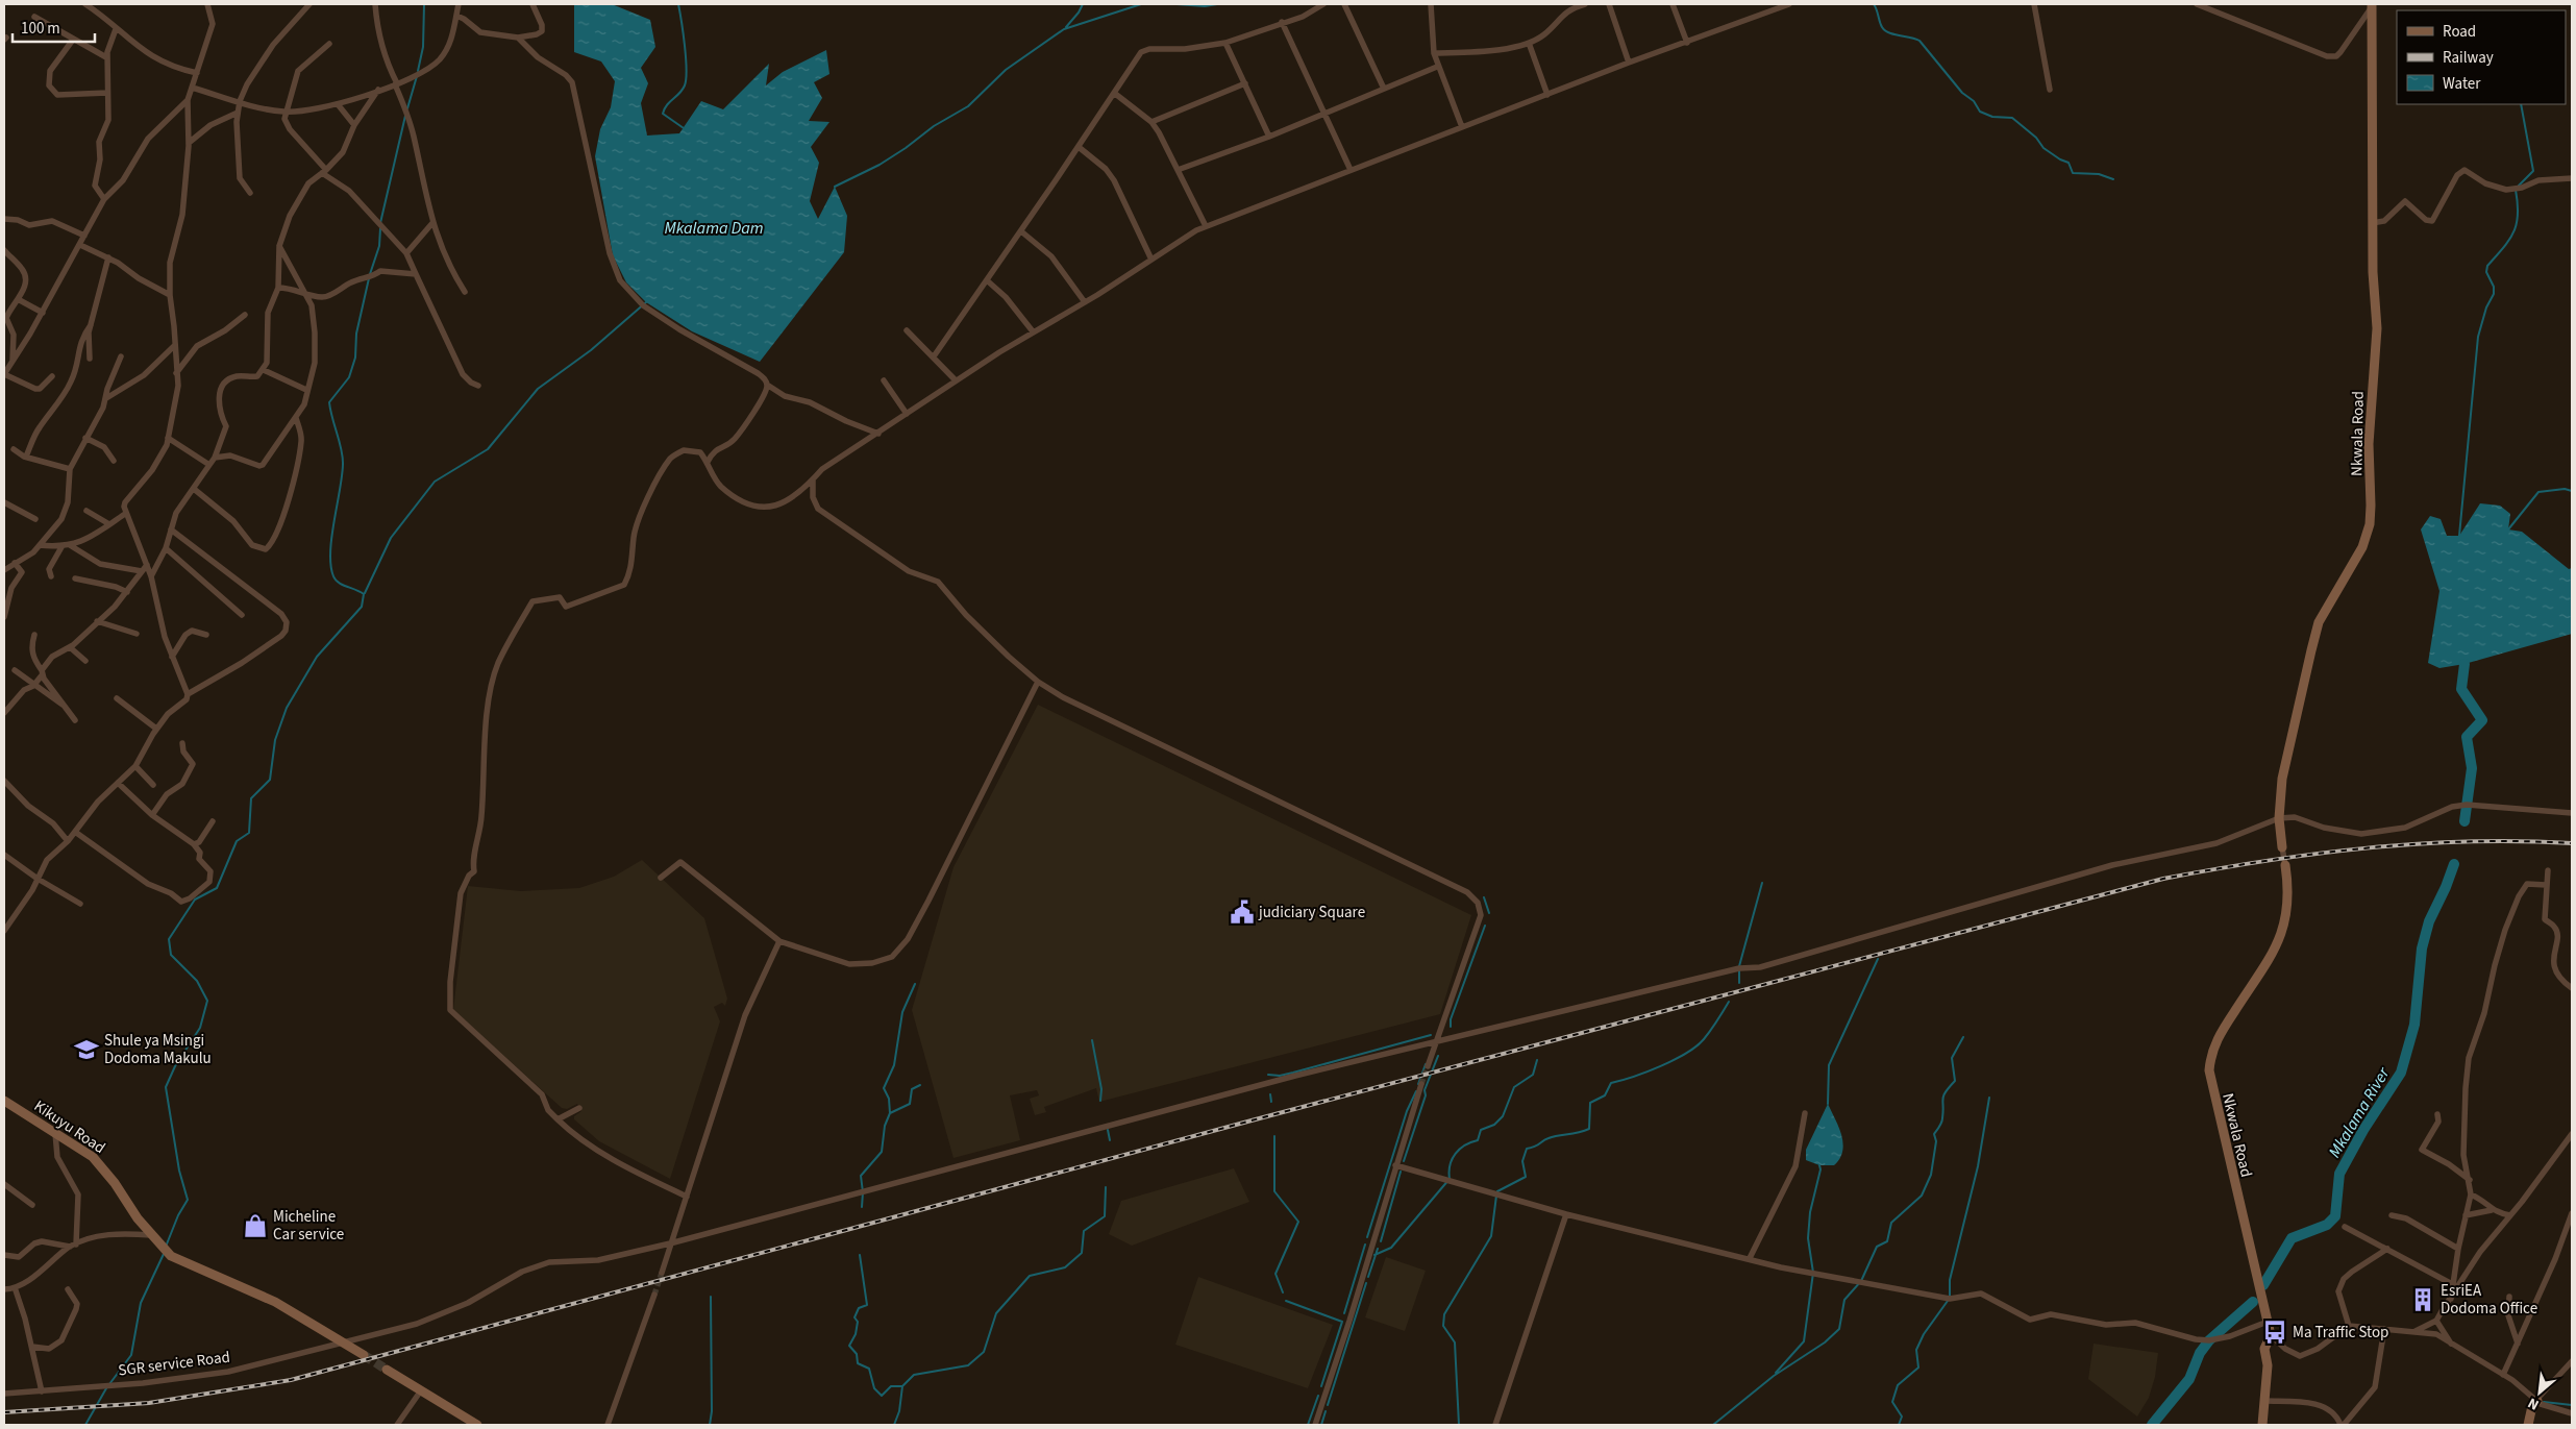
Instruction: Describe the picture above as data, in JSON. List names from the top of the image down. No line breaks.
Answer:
{"streets":{"street":["Nkwala Road","Kikuyu Road","SGR service Road"]},"crossings":[["Nkwala Road","SGR service Road"],["Kikuyu Road","SGR service Road"]],"water":["Mkalama Dam","Mkalama River"],"places":{"public building":["judiciary Square"],"school or university":["Shule ya Msingi Dodoma Makulu"],"shop":["Micheline Car service"],"building":["EsriEA Dodoma Office"],"bus stop":["Ma Traffic Stop"]},"legend":["Road","Railway","Water"],"scale_bar":"100 m","north":"bottom left"}
